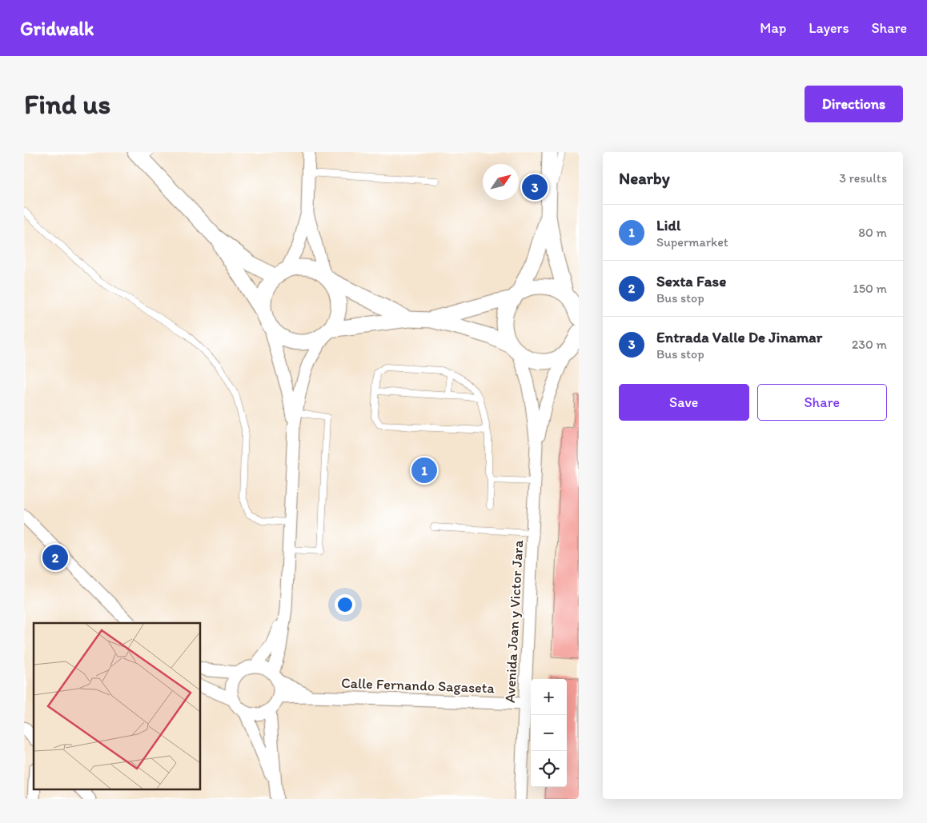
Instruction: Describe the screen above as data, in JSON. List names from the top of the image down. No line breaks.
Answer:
{"streets":{"street":["Avenida Joan y Victor Jara","Calle Fernando Sagaseta"]},"crossings":[["Avenida Joan y Victor Jara","Calle Fernando Sagaseta"]],"north":"top right","page":{"header":"Gridwalk","nav":["Map","Layers","Share"],"buttons":["Directions",["Save","Share"]],"title":"Find us","heading":["Nearby","3 results"],"pins":["3","1","2"],"list":[{"mark":"1","name":"Lidl","note":"Supermarket","value":"80 m"},{"mark":"2","name":"Sexta Fase","note":"Bus stop","value":"150 m"},{"mark":"3","name":"Entrada Valle De Jinamar","note":"Bus stop","value":"230 m"}],"map_buttons":["+","−"]}}
